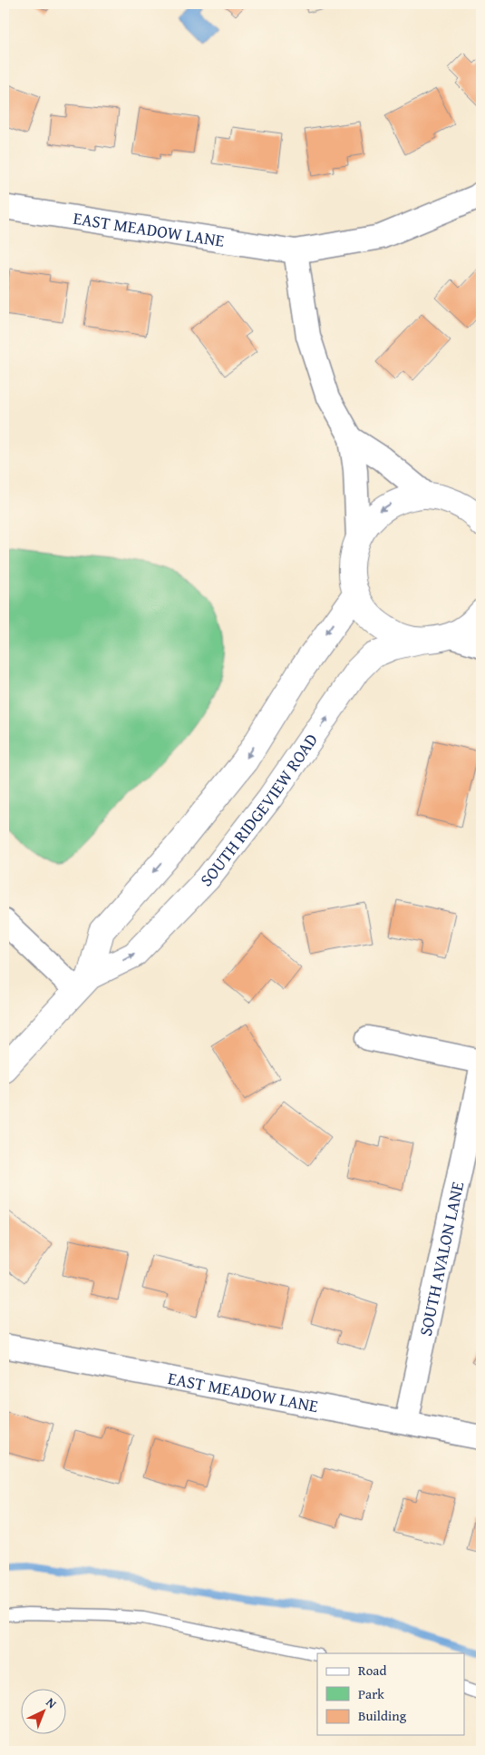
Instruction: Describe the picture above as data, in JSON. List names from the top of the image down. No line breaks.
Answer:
{"streets":{"main road":["SOUTH RIDGEVIEW ROAD"],"street":["EAST MEADOW LANE","SOUTH AVALON LANE"]},"crossings":[["EAST MEADOW LANE","SOUTH AVALON LANE"]],"legend":["Road","Park","Building"],"north":"top right"}
